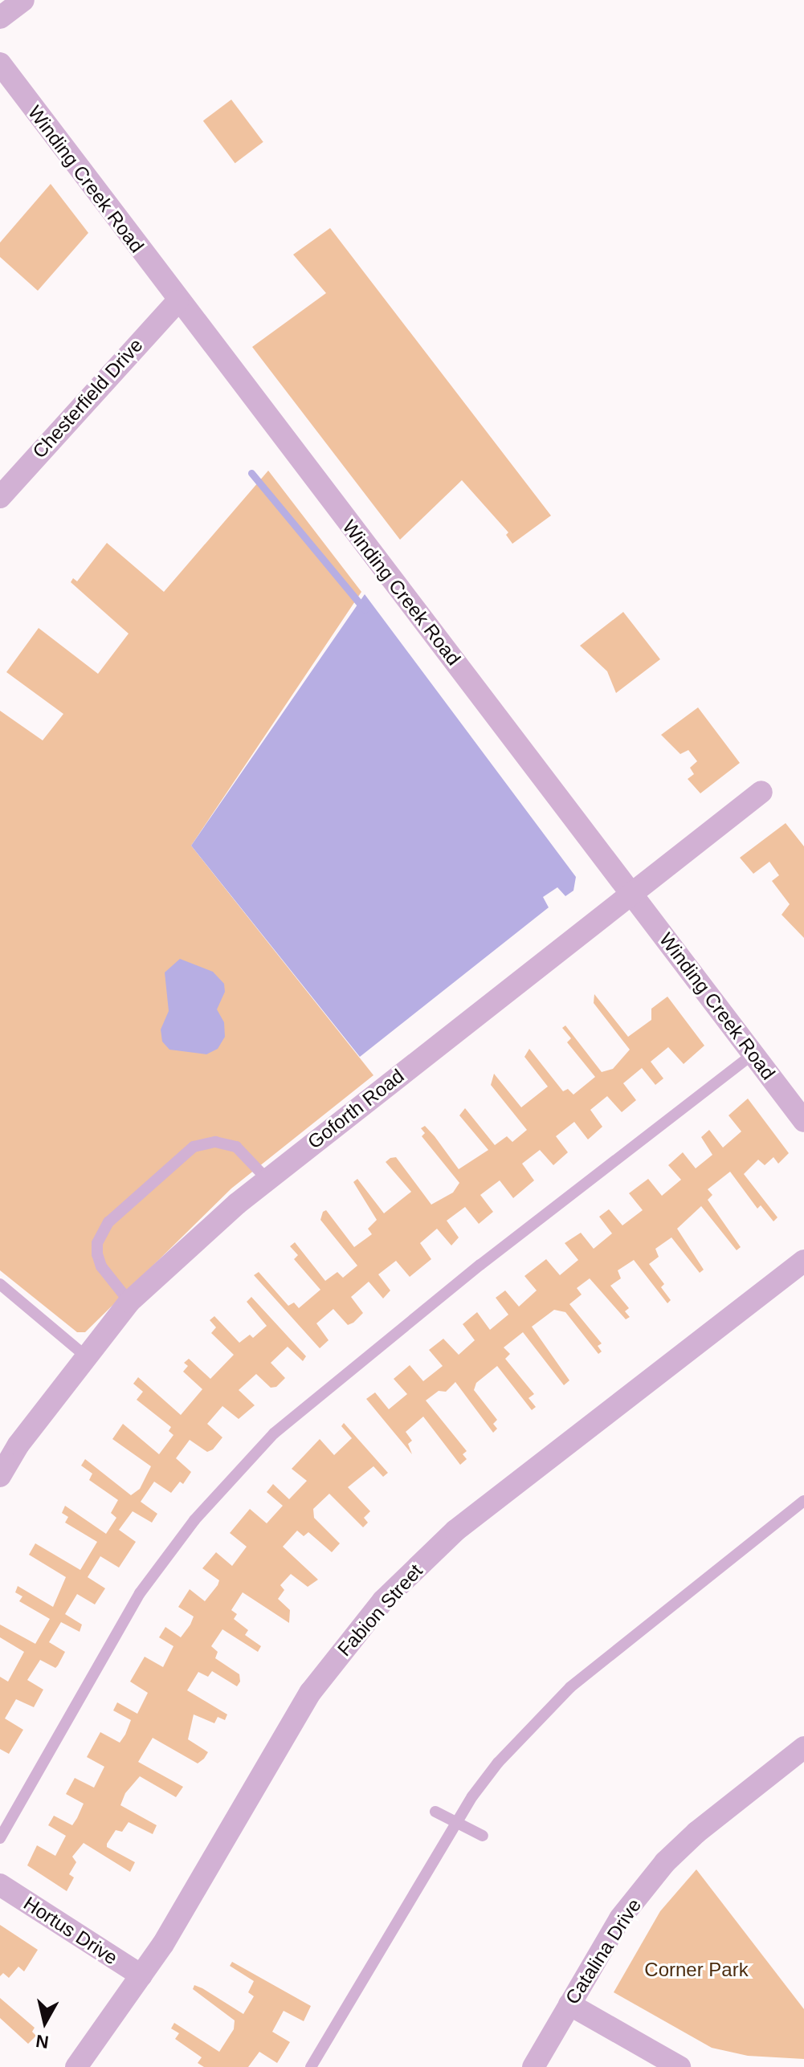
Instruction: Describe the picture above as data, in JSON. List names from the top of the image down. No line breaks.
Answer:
{"streets":{"street":["Winding Creek Road","Chesterfield Drive","Goforth Road","Fabion Street","Hortus Drive","Catalina Drive"]},"crossings":[["Winding Creek Road","Chesterfield Drive"],["Winding Creek Road","Goforth Road"],["Fabion Street","Hortus Drive"]],"parks":["Corner Park"],"north":"bottom"}
